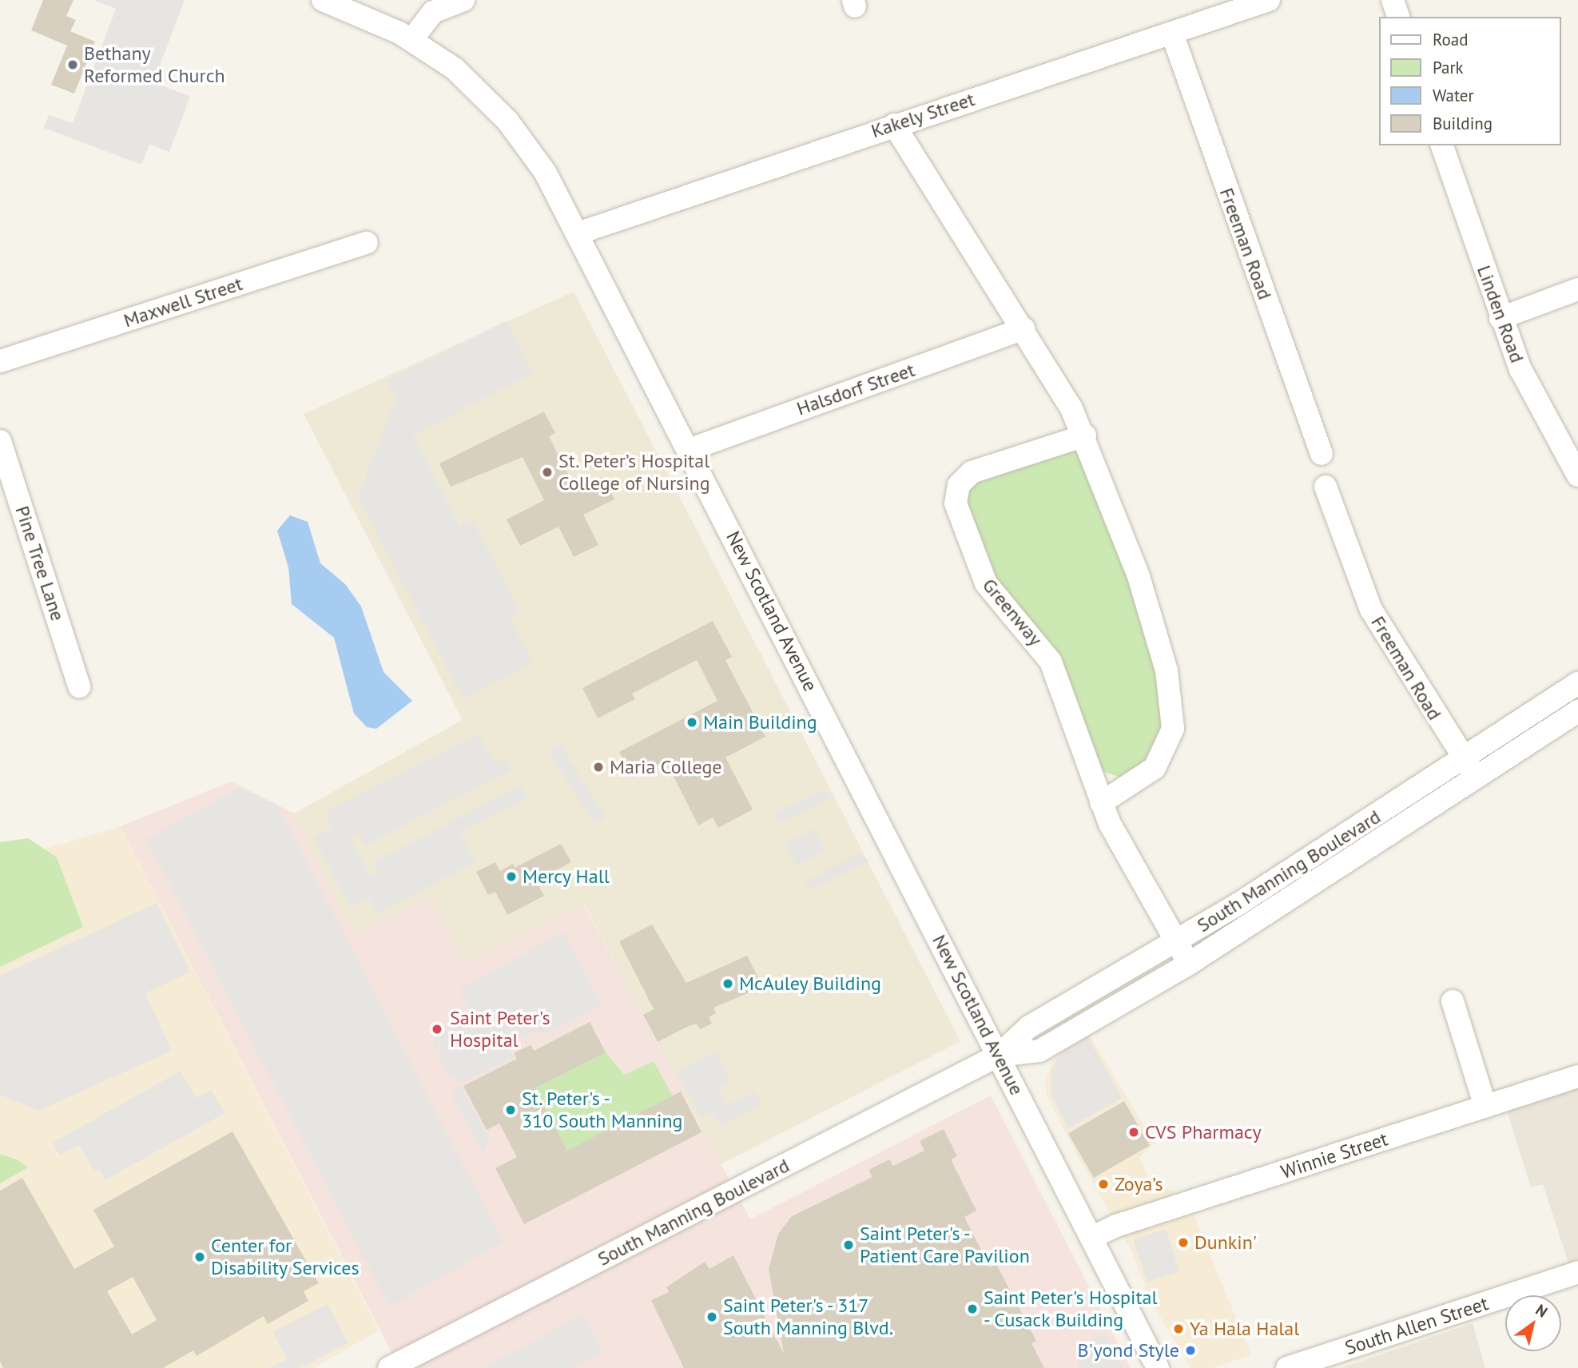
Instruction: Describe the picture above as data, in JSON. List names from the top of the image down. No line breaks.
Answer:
{"streets":{"street":["Kakely Street","Freeman Road","Maxwell Street","Linden Road","Halsdorf Street","Pine Tree Lane","New Scotland Avenue","Greenway","South Manning Boulevard","Winnie Street","South Allen Street"]},"crossings":[["Kakely Street","Freeman Road"],["Kakely Street","New Scotland Avenue"],["Freeman Road","South Manning Boulevard"],["Halsdorf Street","New Scotland Avenue"],["New Scotland Avenue","South Manning Boulevard"],["New Scotland Avenue","Winnie Street"],["Greenway","South Manning Boulevard"]],"places":["Bethany Reformed Church","St. Peter’s Hospital College of Nursing","Main Building","Maria College","Mercy Hall","McAuley Building","Saint Peter's Hospital","St. Peter's - 310 South Manning","CVS Pharmacy","Zoya’s","Dunkin'","Saint Peter's - Patient Care Pavilion","Center for Disability Services","Saint Peter's Hospital - Cusack Building","Saint Peter's - 317 South Manning Blvd.","Ya Hala Halal","B'yond Style"],"legend":["Road","Park","Water","Building"],"north":"top right"}
